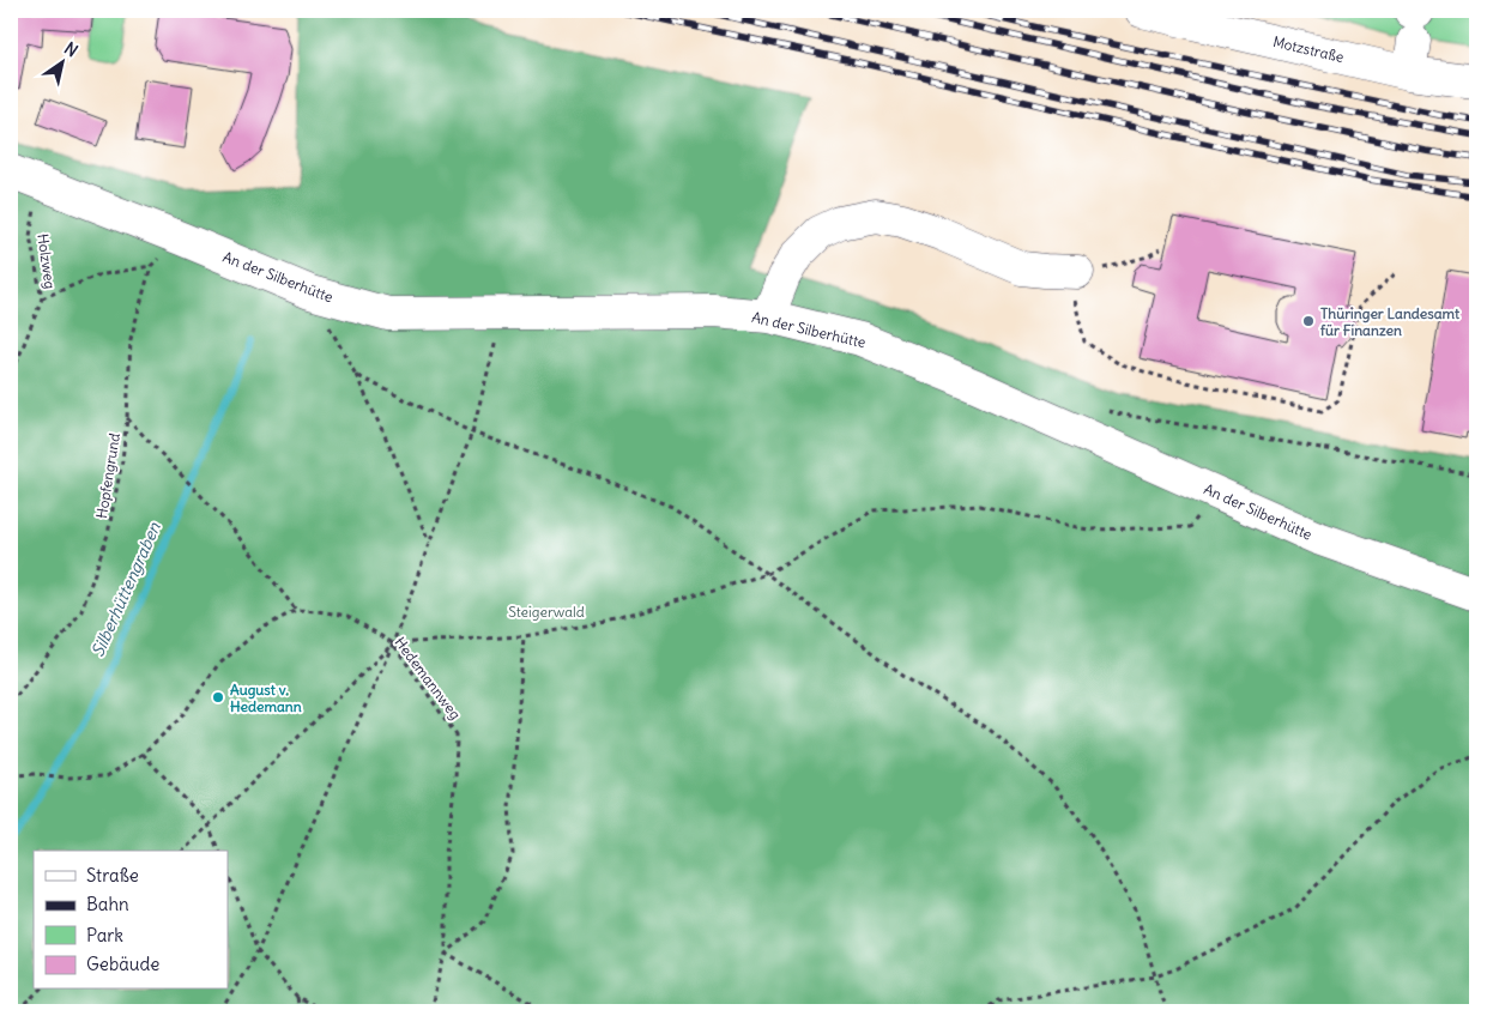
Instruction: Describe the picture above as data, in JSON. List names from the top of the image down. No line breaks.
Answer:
{"streets":{"street":["Motzstraße","An der Silberhütte"],"path":["Holzweg","Hopfengrund","Hedemannweg"]},"crossings":[["Holzweg","An der Silberhütte"]],"water":["Silberhüttengraben"],"parks":["Steigerwald"],"places":["Thüringer Landesamt für Finanzen","August v. Hedemann"],"legend":["Straße","Bahn","Park","Gebäude"],"north":"top right"}
